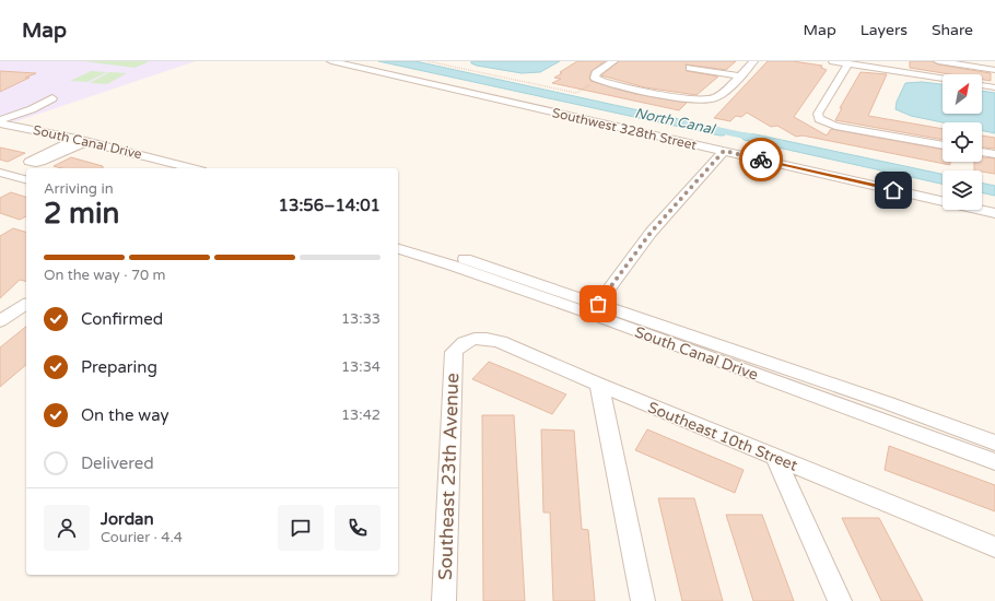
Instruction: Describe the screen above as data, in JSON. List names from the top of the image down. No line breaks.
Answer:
{"streets":{"street":["Southwest 328th Street","South Canal Drive","Southeast 10th Street","Southeast 23th Avenue"]},"crossings":[["Southeast 10th Street","Southeast 23th Avenue"]],"water":["North Canal"],"north":"top right","page":{"header":"Map","nav":["Map","Layers","Share"],"heading":["2 min","Arriving in","13:56–14:01"],"panel":["Jordan","Courier · 4.4"],"bar":"On the way · 70 m","list":[["Confirmed","13:33"],["Preparing","13:34"],["On the way","13:42"],"Delivered"]}}
